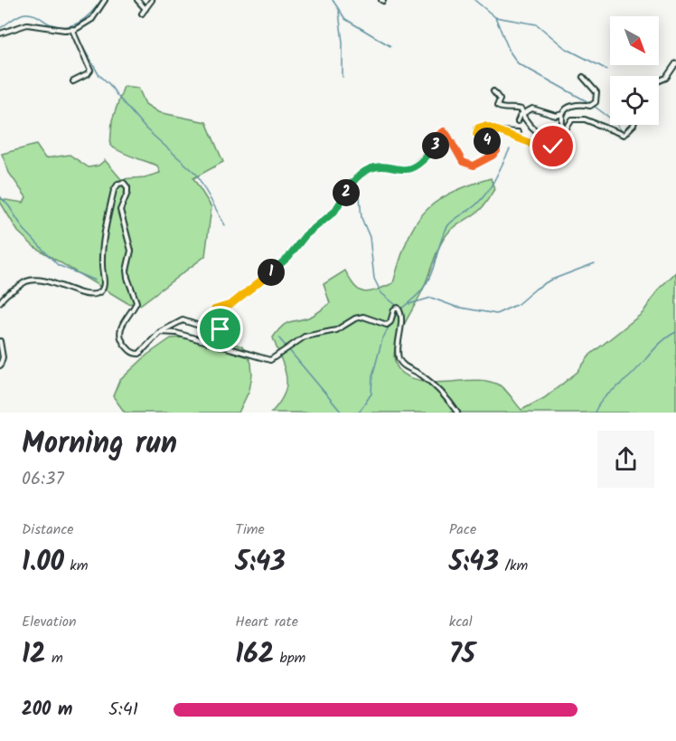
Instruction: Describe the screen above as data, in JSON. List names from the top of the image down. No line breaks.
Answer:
{"north":"bottom right","page":{"pins":["4","3","2","1"],"heading":["Morning run","06:37"],"stats":[["Distance","1.00 km"],["Time","5:43"],["Pace","5:43 /km"],["Elevation","12 m"],["Heart rate","162 bpm"],["kcal","75"]],"list":[{"name":"200 m","note":"5:41"}]}}
